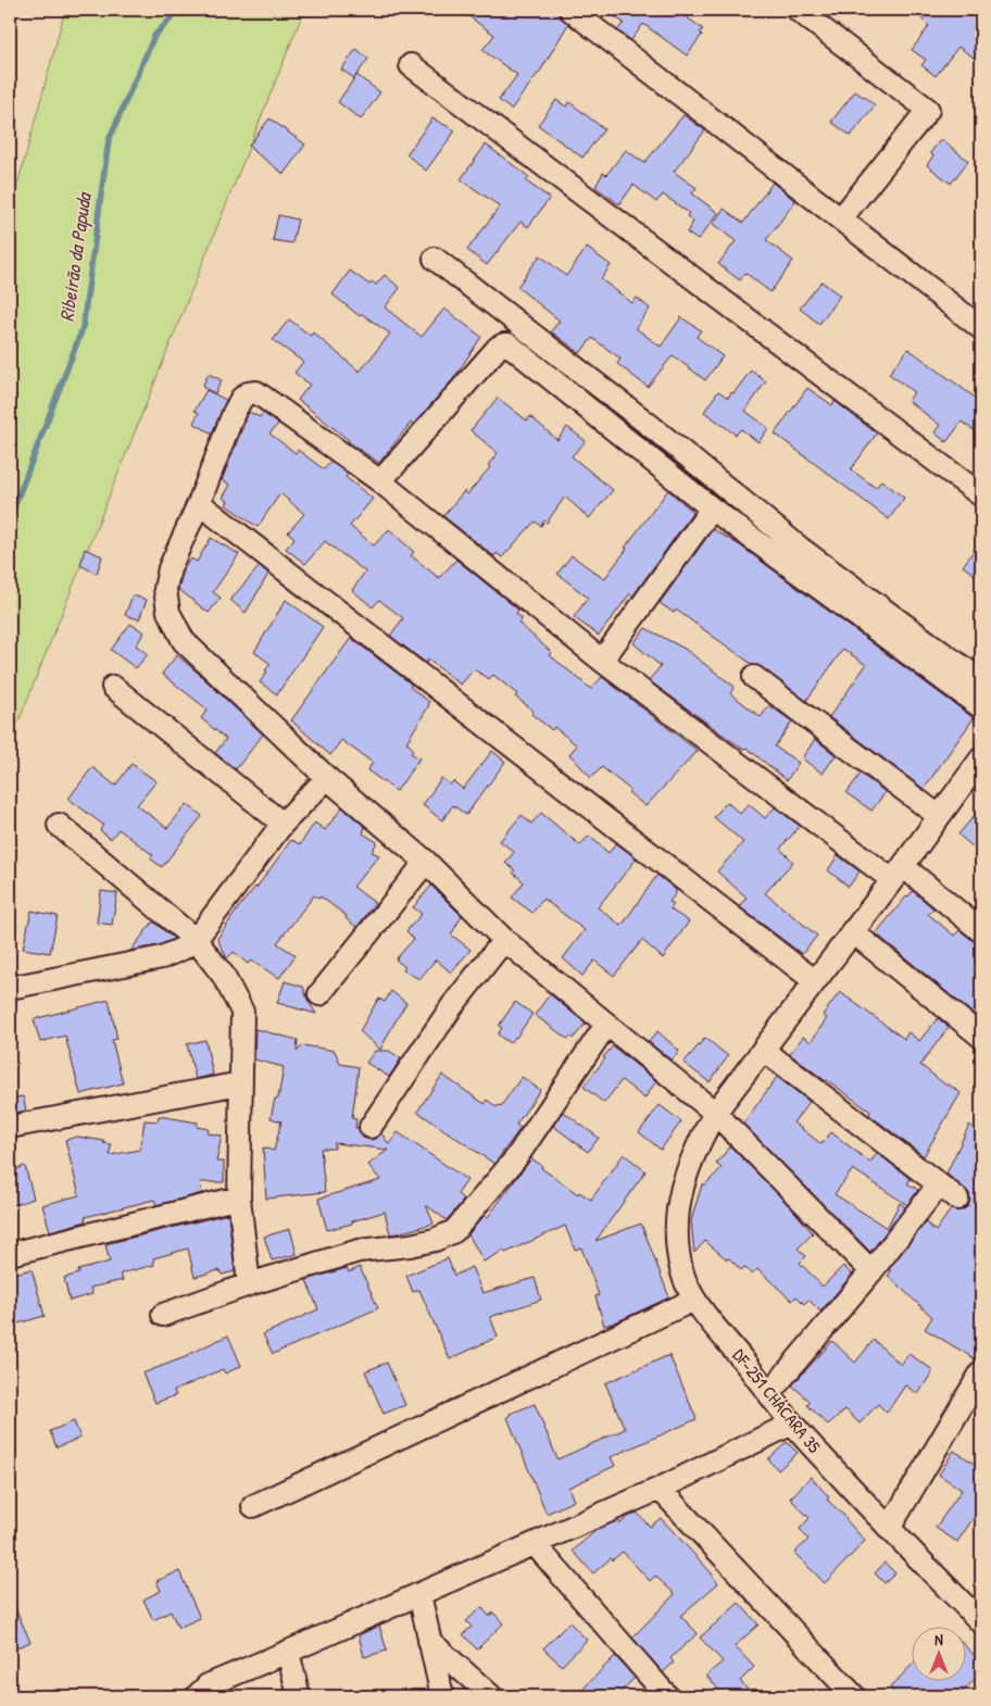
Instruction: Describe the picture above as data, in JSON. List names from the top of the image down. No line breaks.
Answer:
{"streets":{"street":["DF-251 CHÁCARA 35"]},"water":["Ribeirão da Papuda"],"north":"top"}
